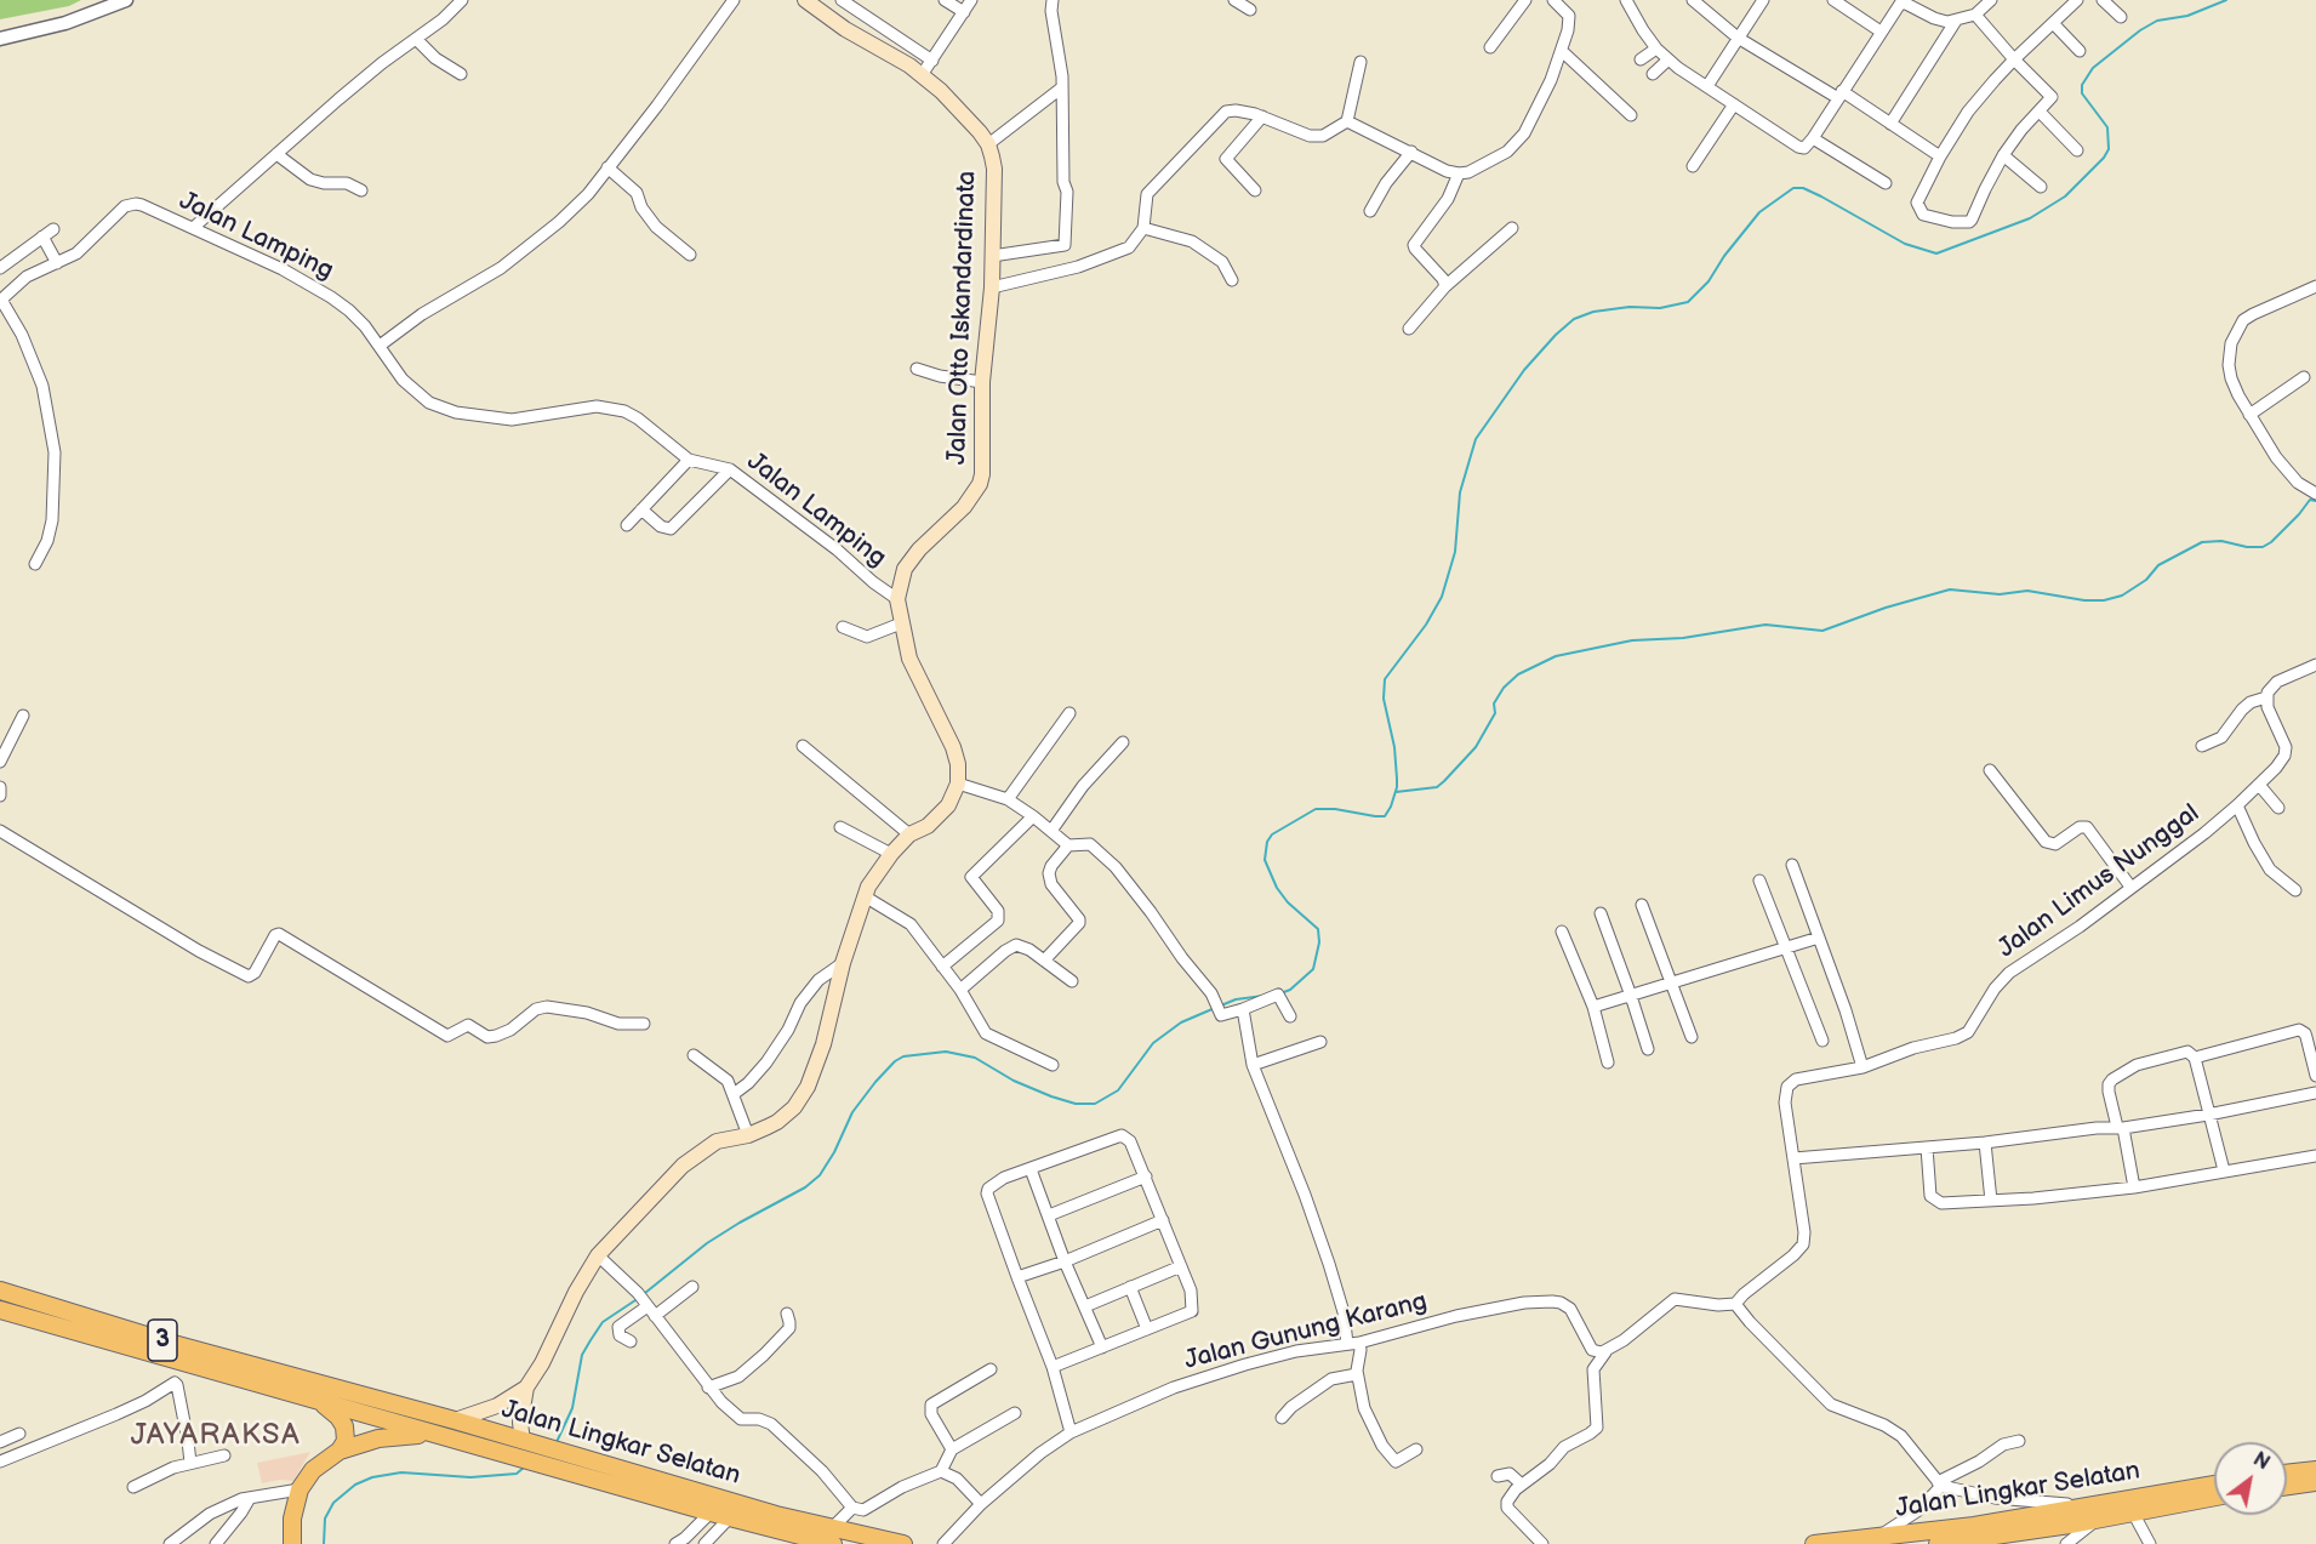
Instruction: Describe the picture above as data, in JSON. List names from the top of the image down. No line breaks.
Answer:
{"streets":{"main road":["Jalan Otto Iskandardinata","3","Jalan Lingkar Selatan"],"street":["Jalan Lamping","Jalan Limus Nunggal","Jalan Gunung Karang"]},"crossings":[["Jalan Lamping","Jalan Otto Iskandardinata"],["3","Jalan Lingkar Selatan"]],"districts":["JAYARAKSA"],"north":"top right"}
